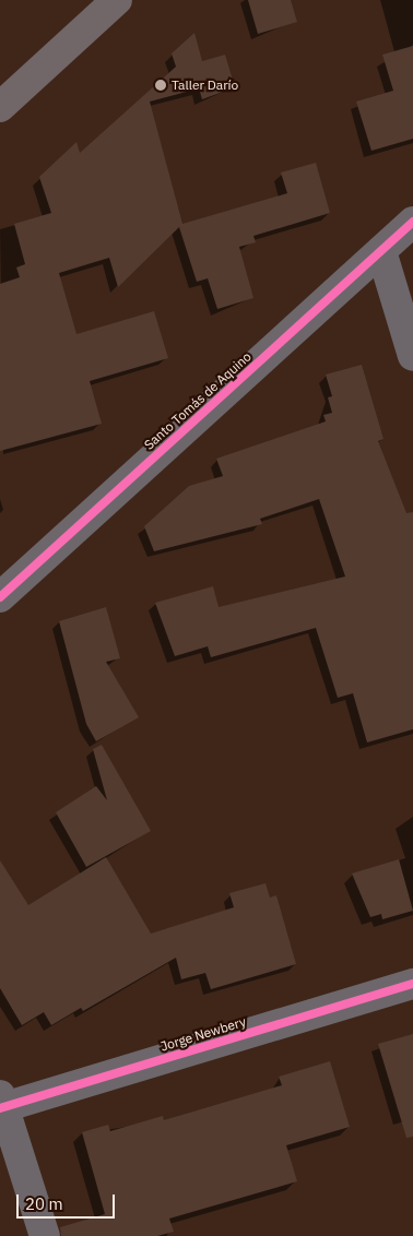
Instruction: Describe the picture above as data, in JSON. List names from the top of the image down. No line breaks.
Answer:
{"streets":{"street":["Santo Tomás de Aquino","Jorge Newbery"]},"places":["Taller Darío"],"scale_bar":"20 m"}
